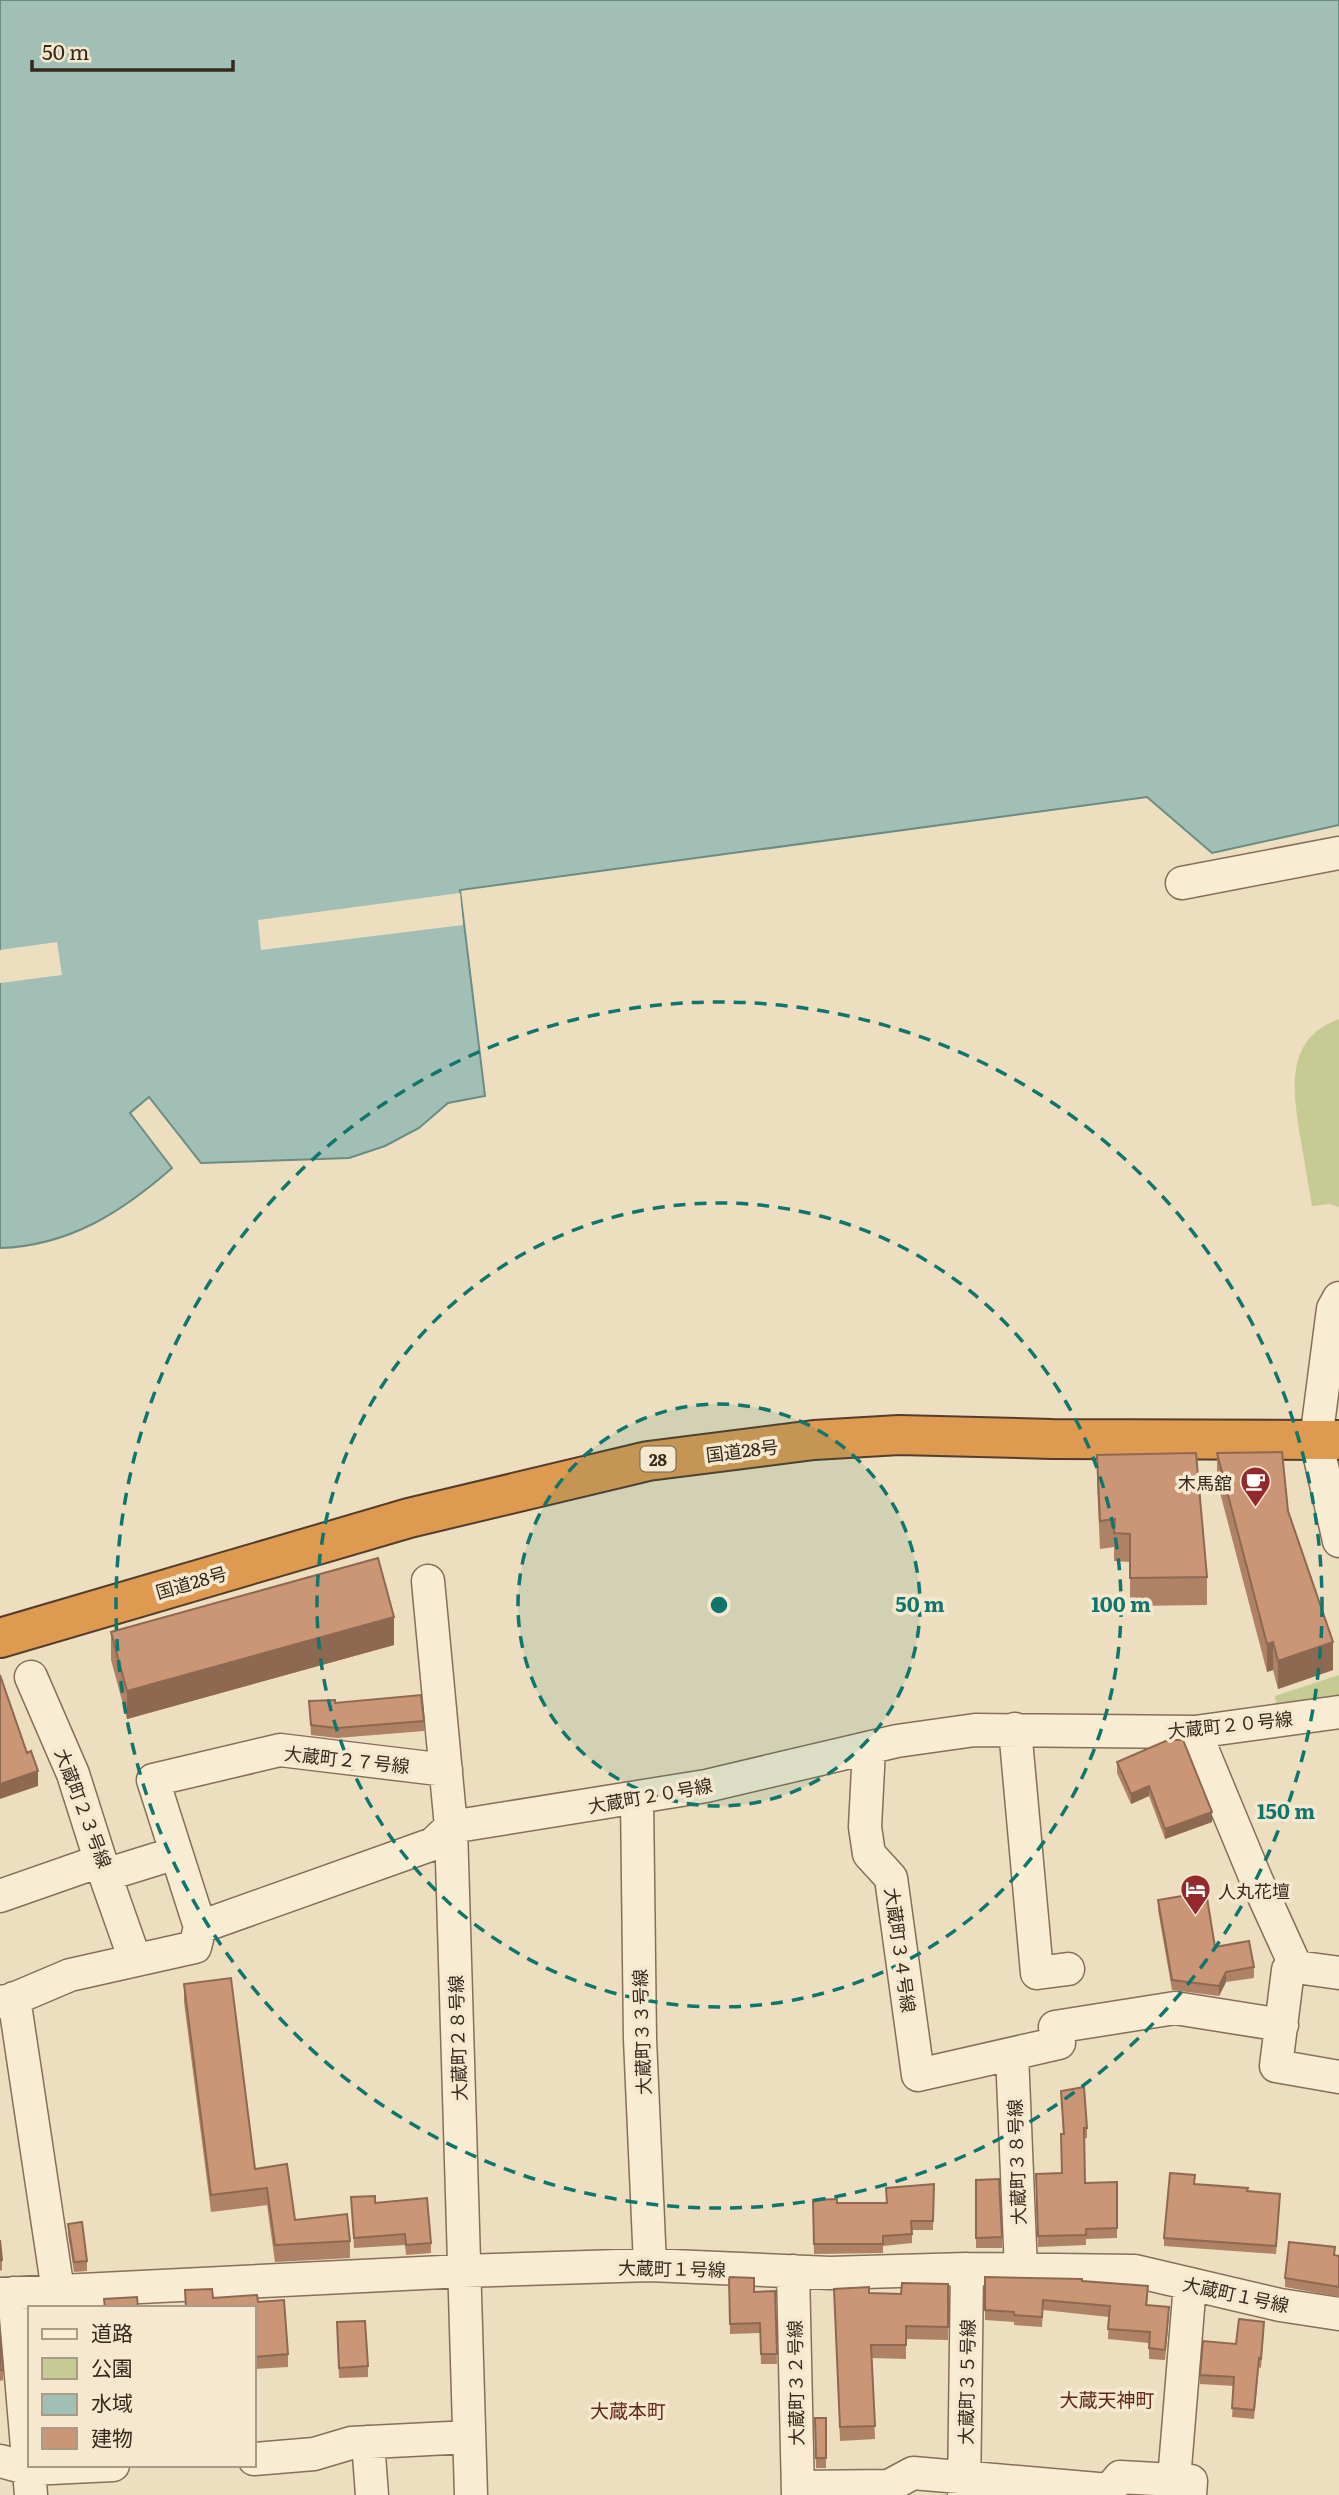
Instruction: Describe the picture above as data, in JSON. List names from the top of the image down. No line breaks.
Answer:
{"streets":{"highway":["国道28号","28"],"street":["大蔵町２０号線","大蔵町２７号線","大蔵町２３号線","大蔵町３４号線","大蔵町３３号線","大蔵町２８号線","大蔵町３８号線","大蔵町１号線","大蔵町３５号線","大蔵町３２号線"]},"crossings":[["大蔵町２０号線","大蔵町２７号線"],["大蔵町２０号線","大蔵町３４号線"],["大蔵町２０号線","大蔵町３３号線"],["大蔵町２０号線","大蔵町２８号線"],["大蔵町２７号線","大蔵町２３号線"],["大蔵町２７号線","大蔵町２８号線"],["大蔵町３４号線","大蔵町３８号線"],["大蔵町３３号線","大蔵町１号線"],["大蔵町２８号線","大蔵町１号線"],["大蔵町３８号線","大蔵町１号線"],["大蔵町１号線","大蔵町３５号線"],["大蔵町１号線","大蔵町３２号線"]],"districts":["大蔵天神町","大蔵本町"],"places":{"cafe":["木馬舘"],"hotel":["人丸花壇"]},"legend":["道路","公園","水域","建物"],"scale_bar":"50 m","rings":["50 m","100 m","150 m"]}
